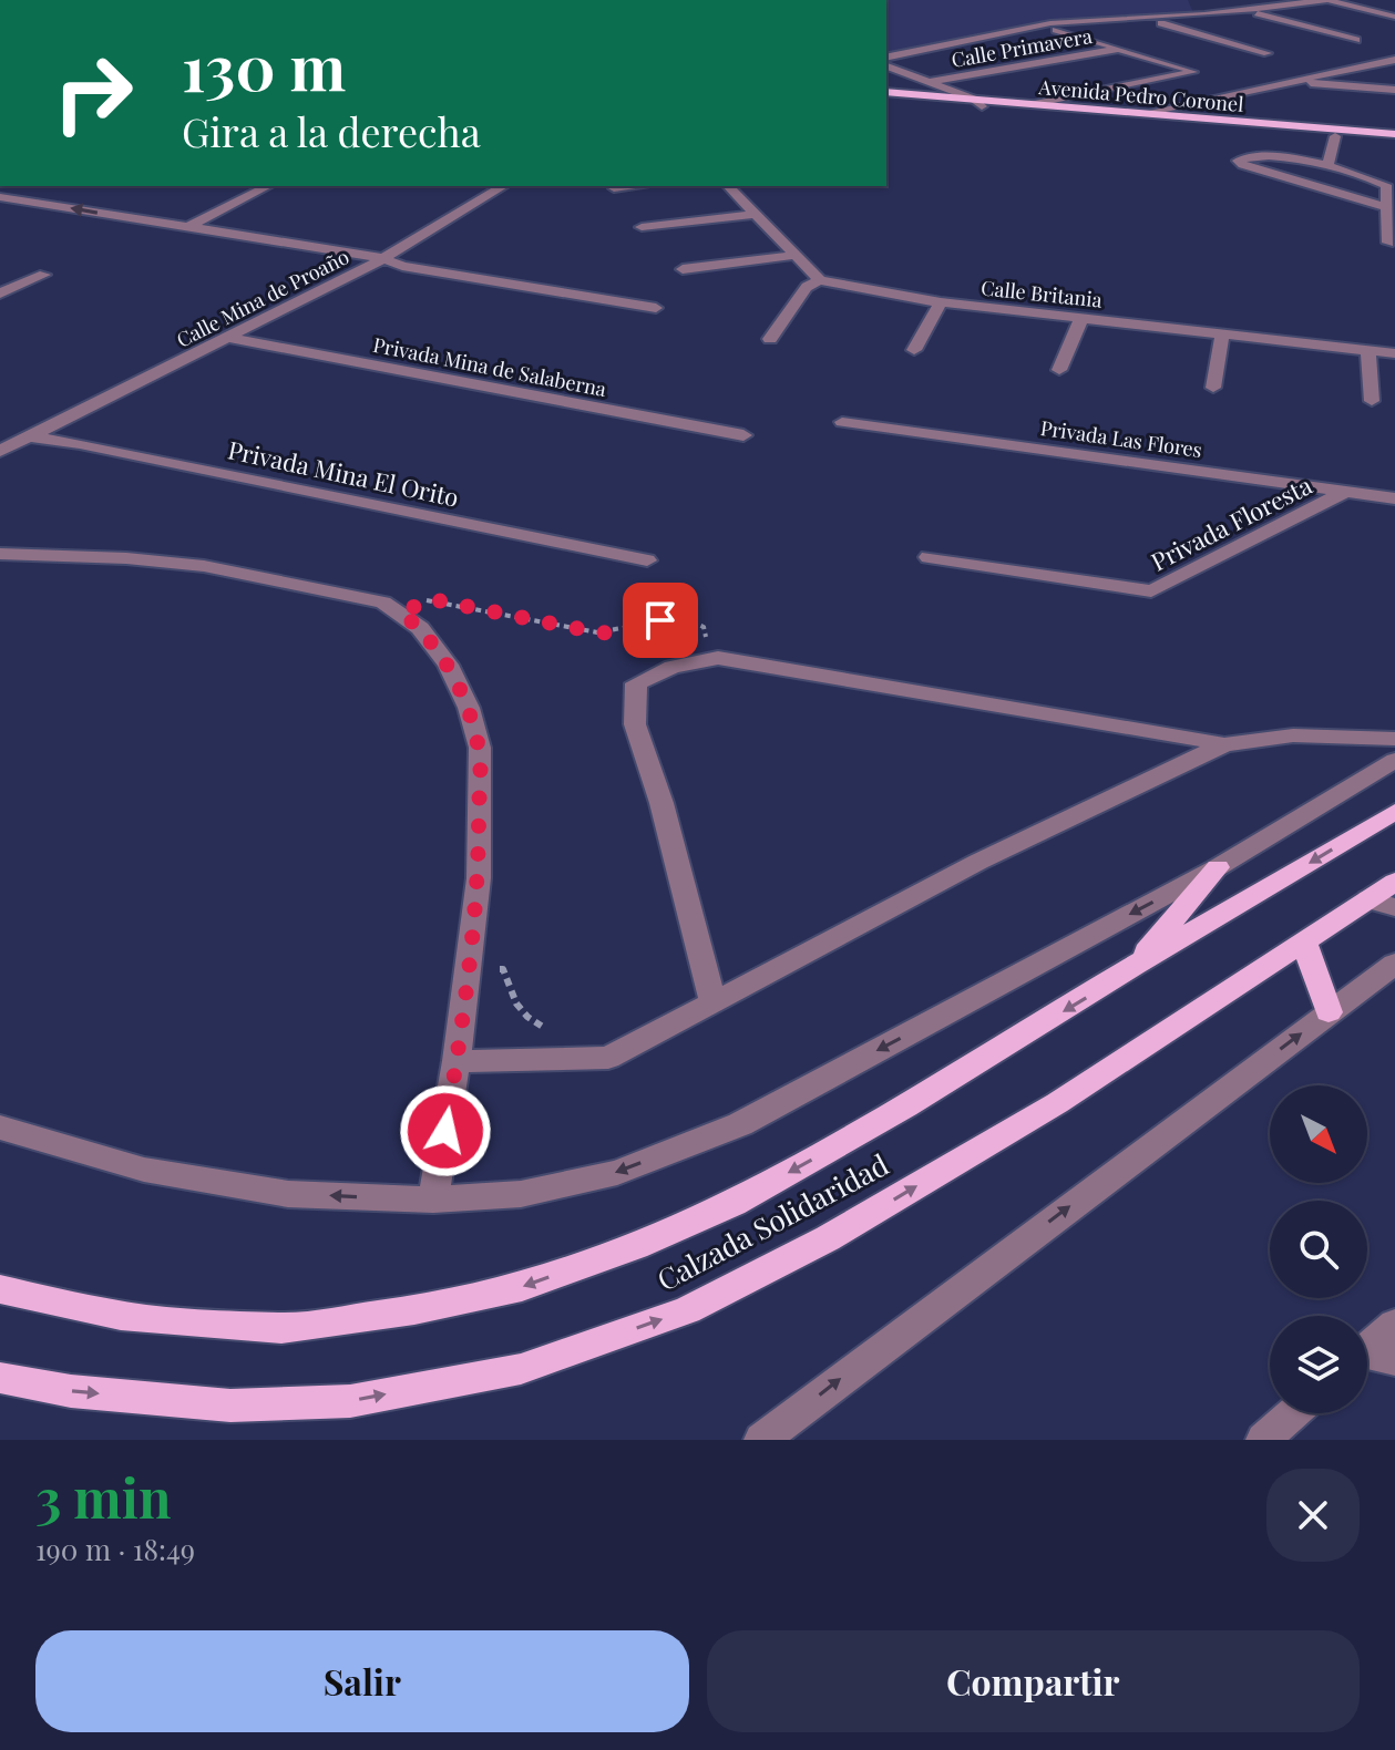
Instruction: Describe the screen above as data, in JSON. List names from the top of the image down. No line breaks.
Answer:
{"streets":{"main road":["Avenida Pedro Coronel","Calzada Solidaridad"],"street":["Calle Primavera","Calle Britania","Calle Mina de Proaño","Privada Mina de Salaberna","Privada Las Flores","Privada Mina El Orito","Privada Floresta"]},"crossings":[["Calle Mina de Proaño","Privada Mina de Salaberna"],["Calle Mina de Proaño","Privada Mina El Orito"],["Privada Las Flores","Privada Floresta"]],"north":"bottom right","page":{"turn":["130 m","Gira a la derecha"],"heading":["3 min","190 m · 18:49"],"buttons":["Salir","Compartir"]}}
